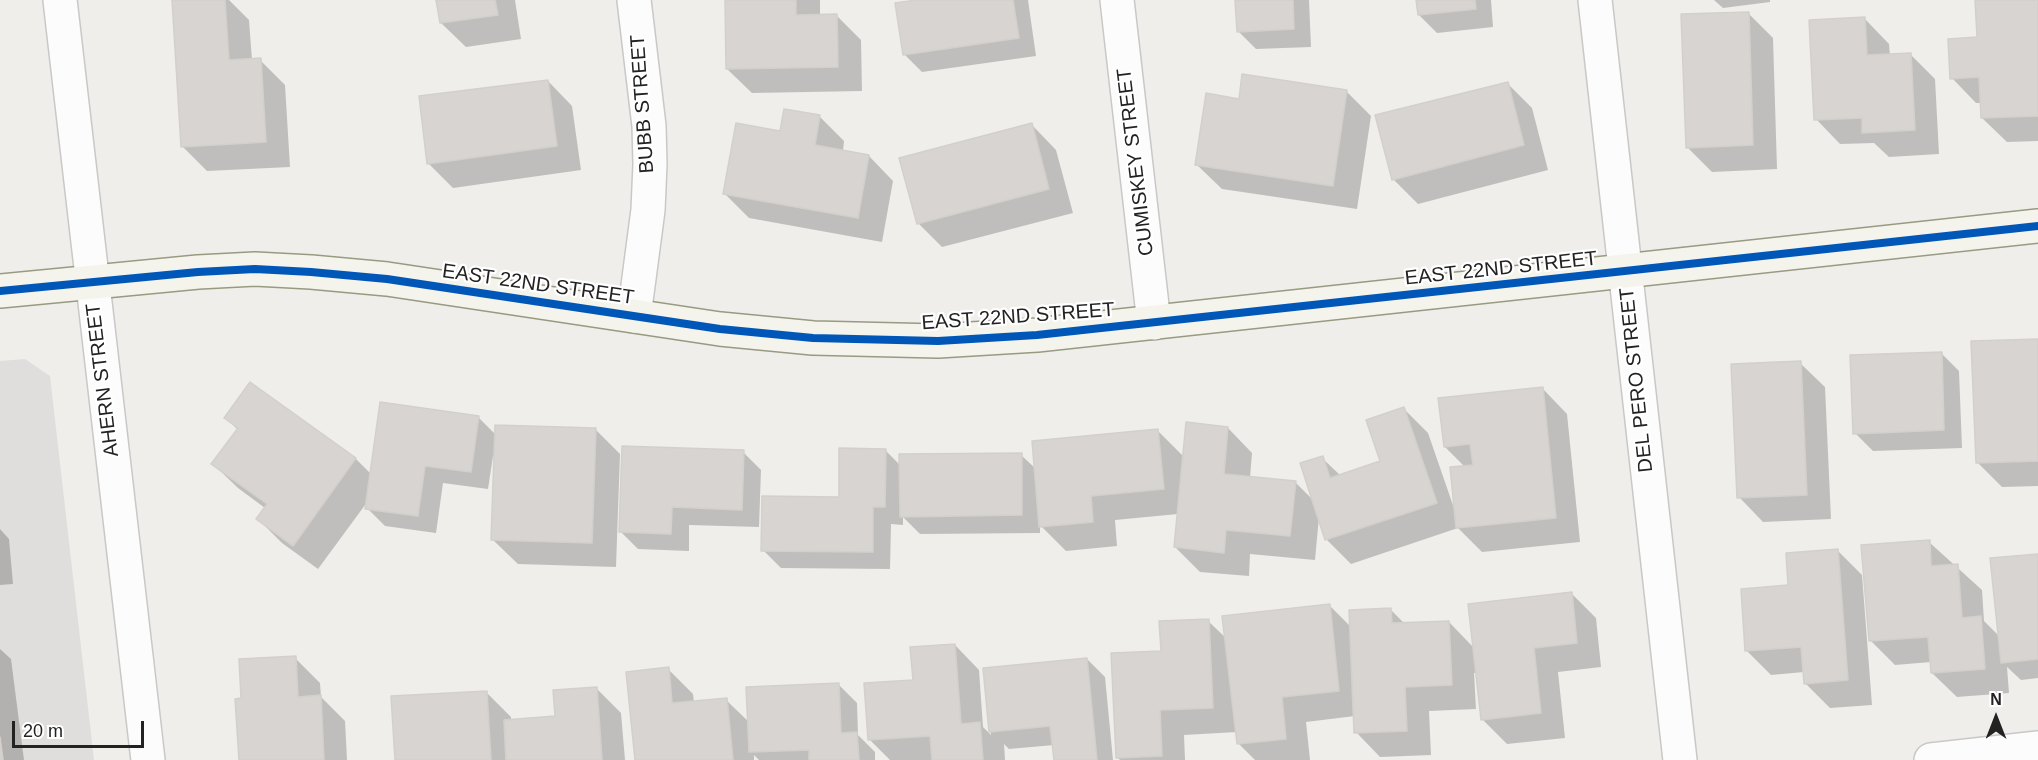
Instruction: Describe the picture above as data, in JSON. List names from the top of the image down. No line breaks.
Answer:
{"streets":{"street":["BUBB STREET","CUMISKEY STREET","EAST 22ND STREET","AHERN STREET","DEL PERO STREET"]},"crossings":[["BUBB STREET","EAST 22ND STREET"],["CUMISKEY STREET","EAST 22ND STREET"],["EAST 22ND STREET","AHERN STREET"],["EAST 22ND STREET","DEL PERO STREET"]],"scale_bar":"20 m","north":"top"}
